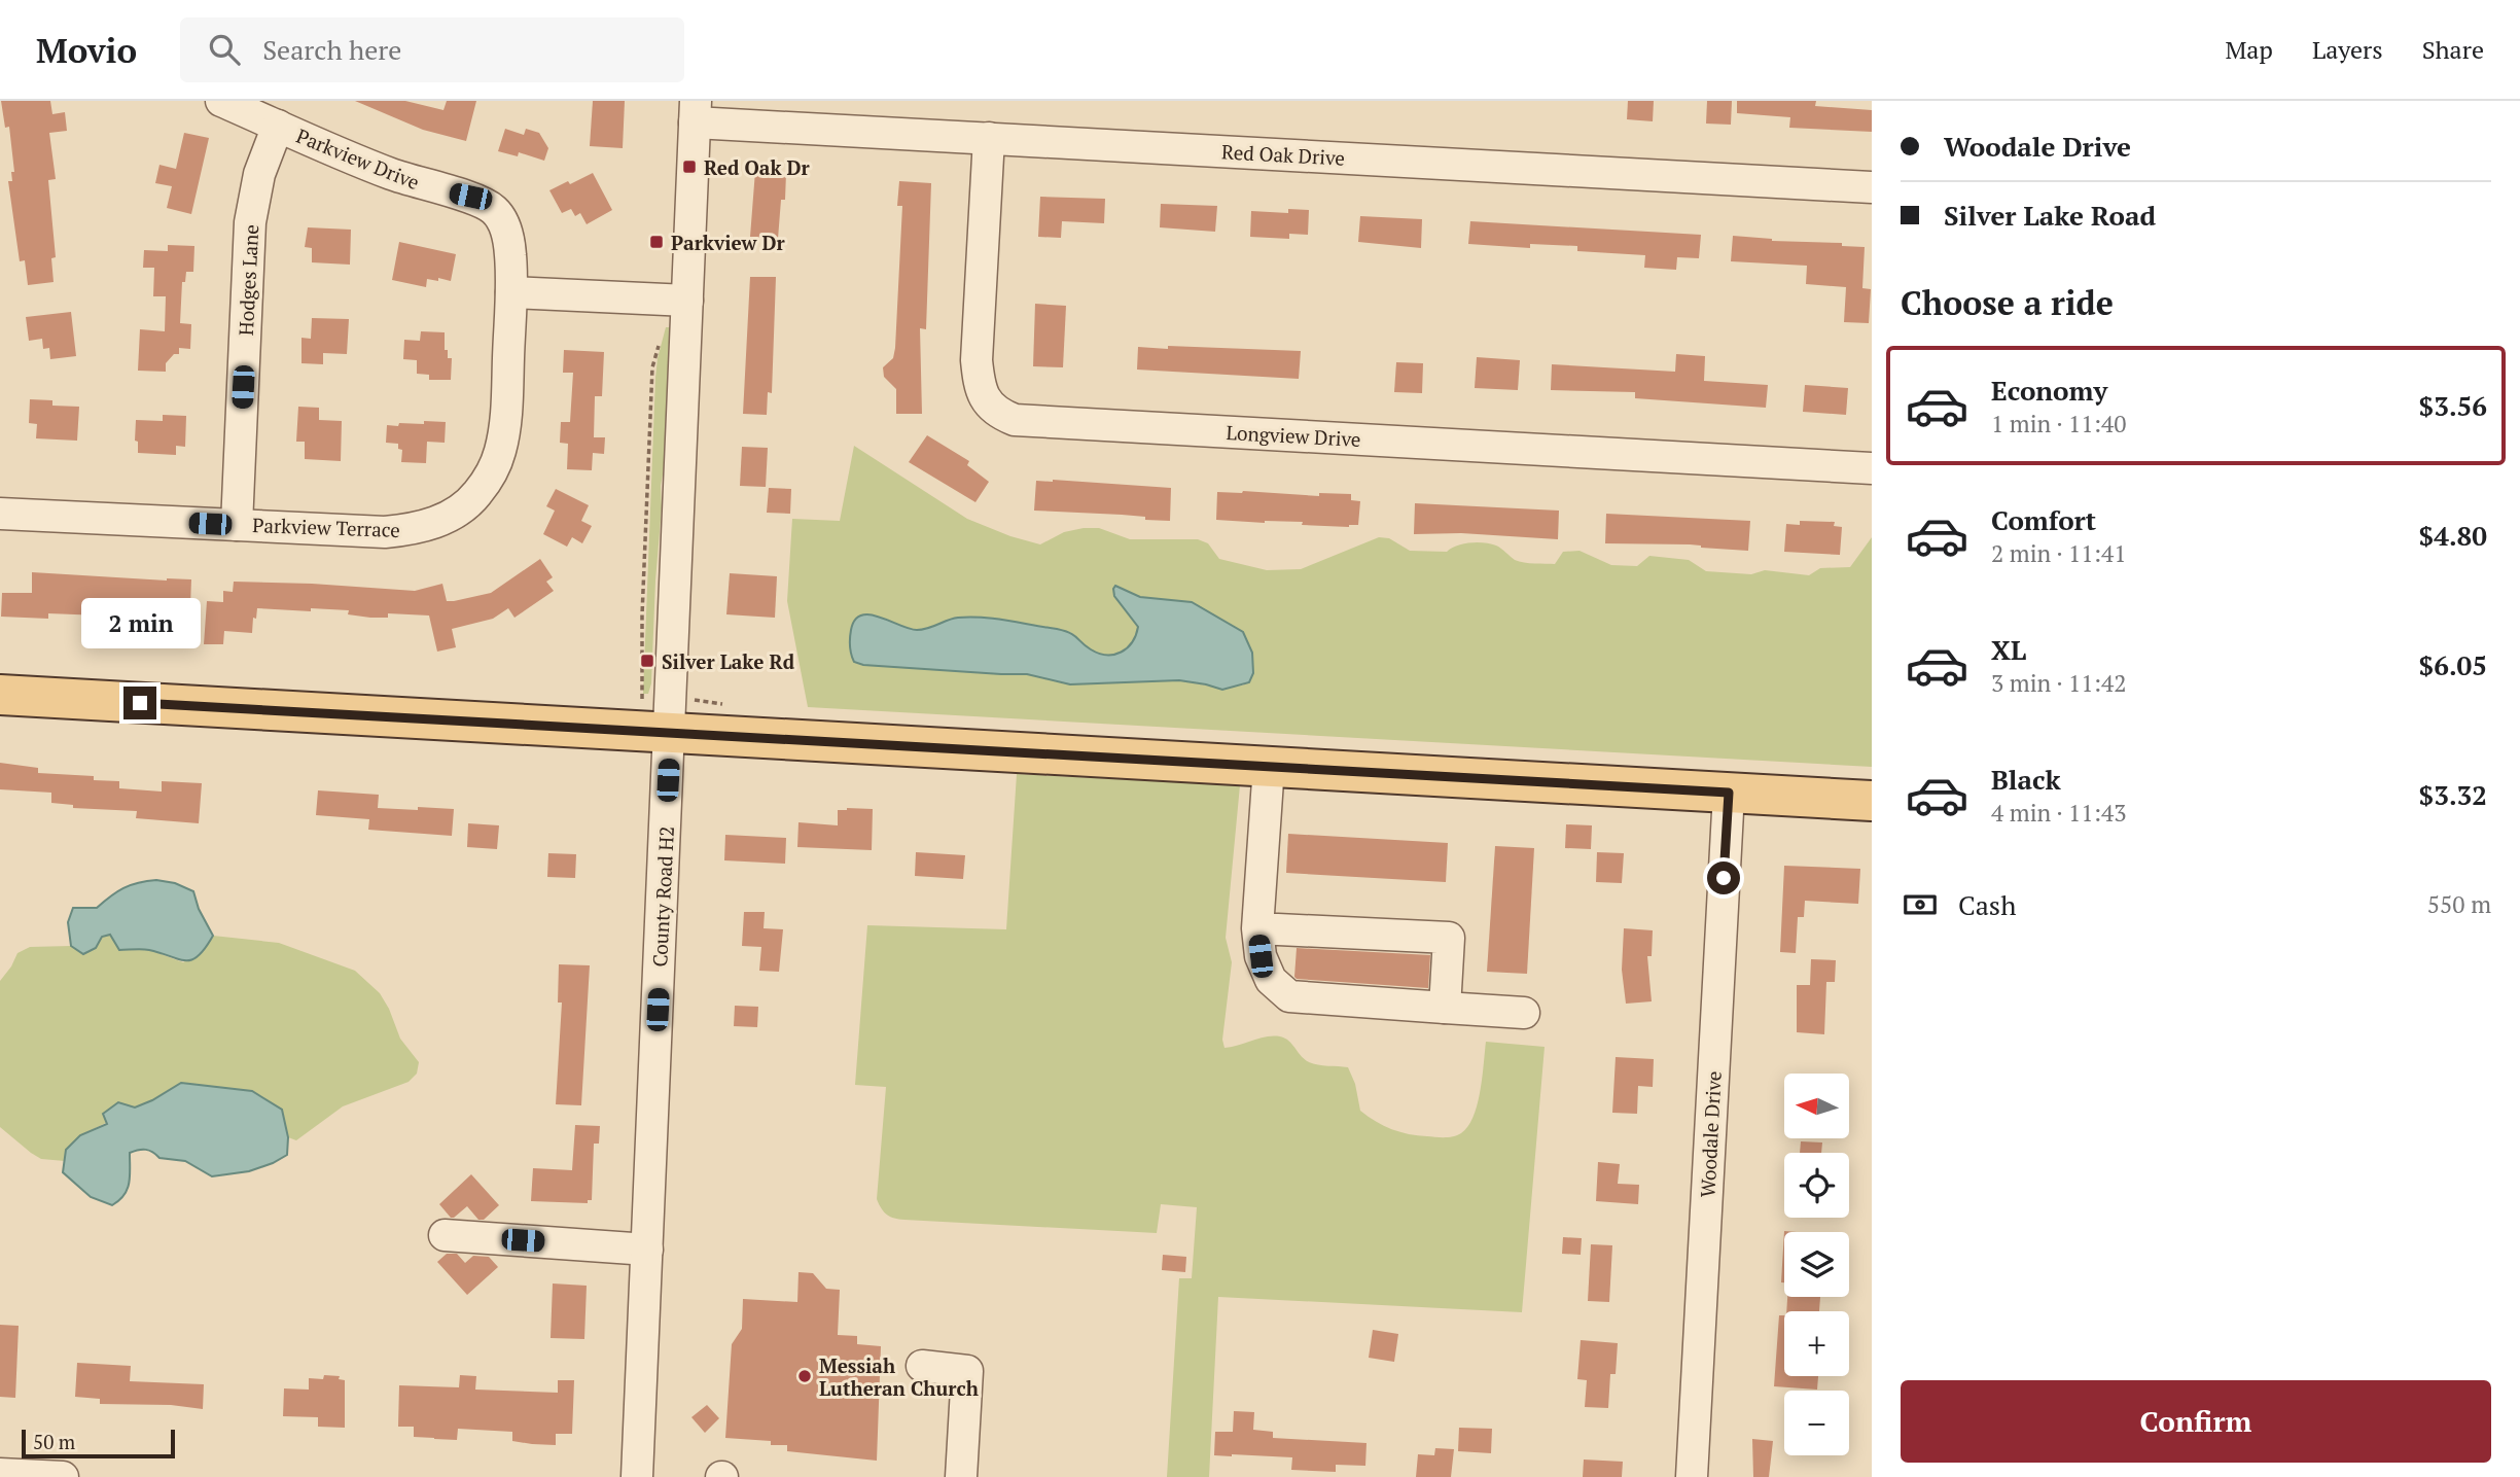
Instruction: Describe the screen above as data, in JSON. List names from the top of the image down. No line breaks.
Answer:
{"streets":{"street":["Red Oak Drive","Parkview Drive","Hodges Lane","Longview Drive","Parkview Terrace","County Road H2","Woodale Drive"]},"crossings":[["Red Oak Drive","Longview Drive"],["Red Oak Drive","County Road H2"],["Parkview Drive","Hodges Lane"],["Parkview Drive","Parkview Terrace"],["Hodges Lane","Parkview Terrace"]],"places":{"transit":["Red Oak Dr","Parkview Dr","Silver Lake Rd"],"other":["Messiah Lutheran Church"]},"scale_bar":"50 m","north":"left","page":{"header":"Movio","search":"Search here","nav":["Map","Layers","Share"],"banner":["Woodale Drive","Silver Lake Road"],"heading":"Choose a ride","list":[{"name":"Economy","note":"1 min · 11:40","value":"$3.56"},{"name":"Comfort","note":"2 min · 11:41","value":"$4.80"},{"name":"XL","note":"3 min · 11:42","value":"$6.05"},{"name":"Black","note":"4 min · 11:43","value":"$3.32"}],"bubble":"2 min","pay":["Cash","550 m"],"map_buttons":["+","−"],"buttons":"Confirm","scale":"50 m"}}
